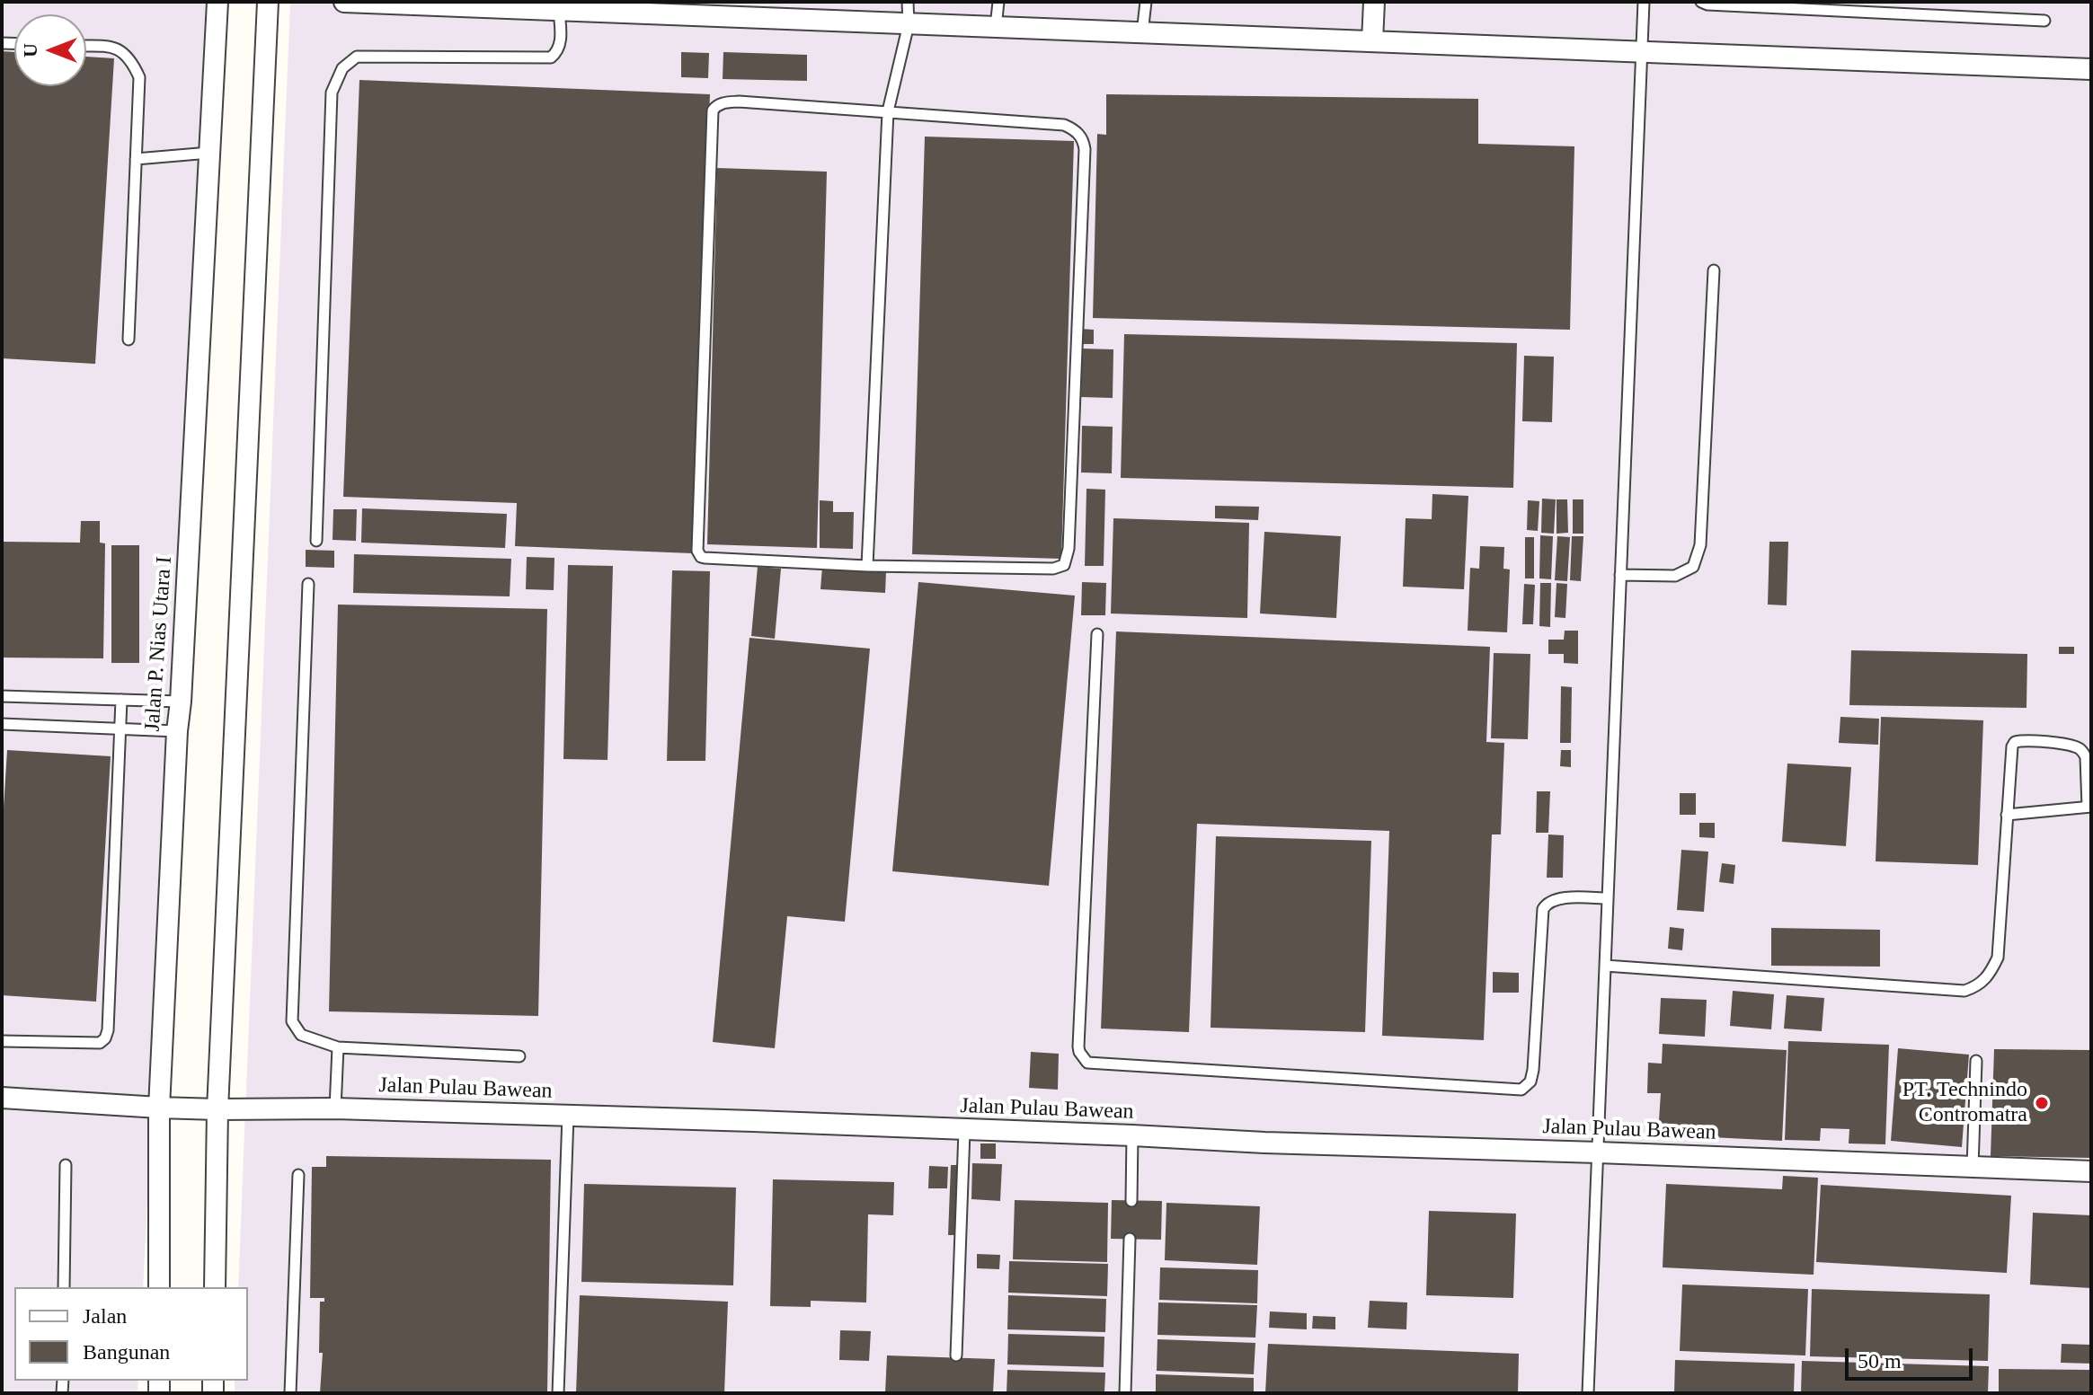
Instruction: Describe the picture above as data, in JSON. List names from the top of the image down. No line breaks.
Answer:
{"streets":{"street":["Jalan P. Nias Utara I","Jalan Pulau Bawean"]},"crossings":[["Jalan P. Nias Utara I","Jalan Pulau Bawean"]],"places":["PT. Technindo Contromatra"],"legend":["Jalan","Bangunan"],"scale_bar":"50 m","north":"left"}
